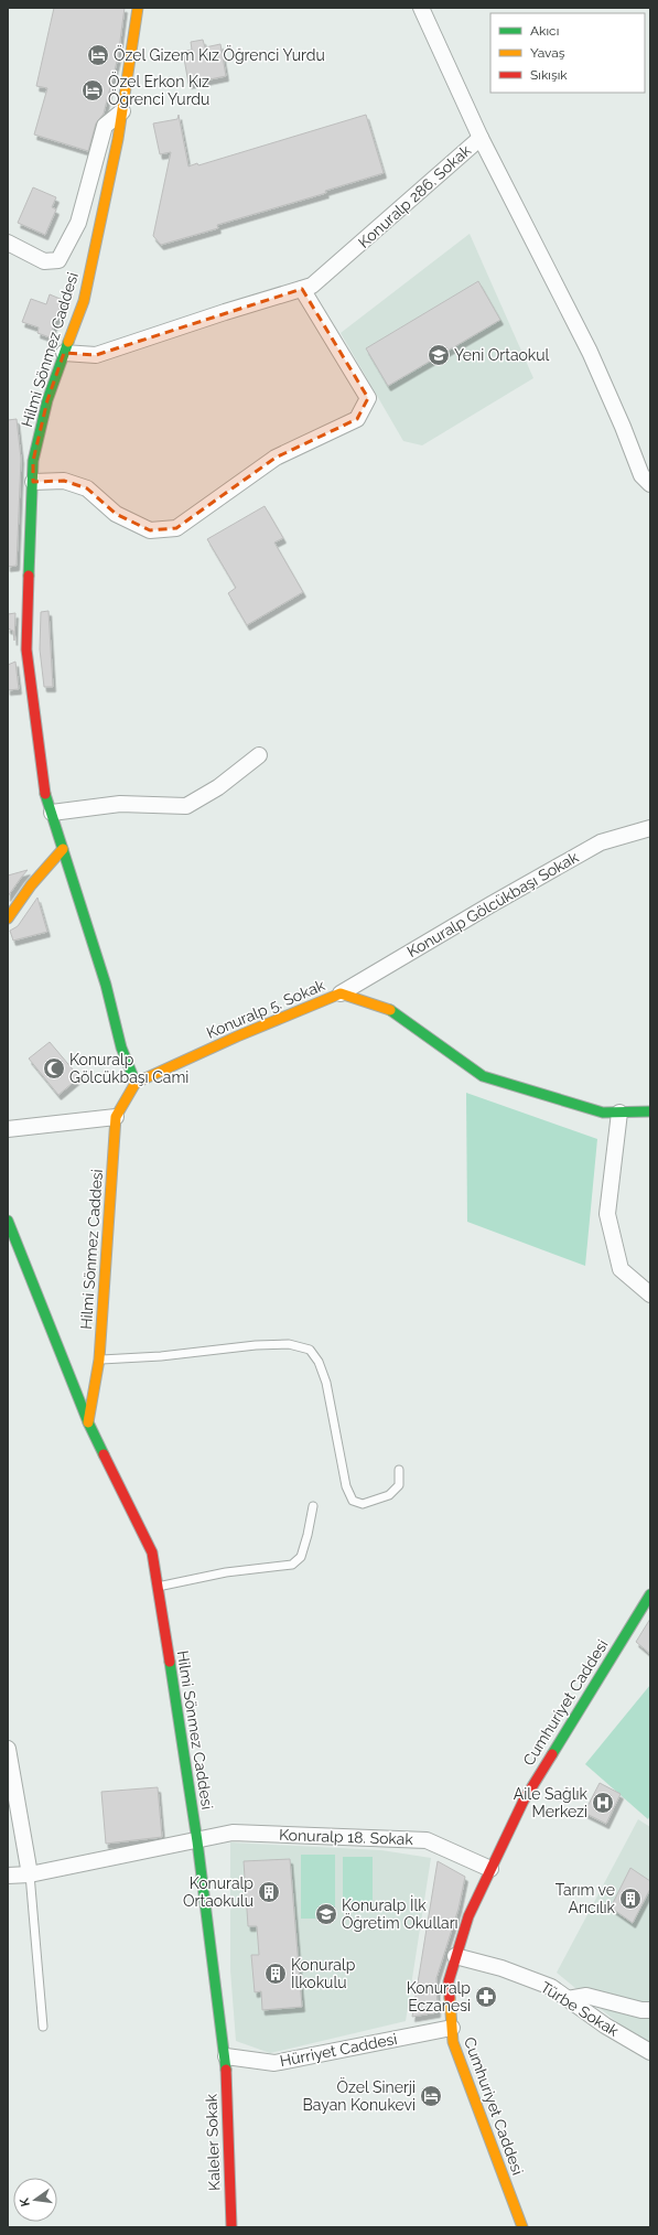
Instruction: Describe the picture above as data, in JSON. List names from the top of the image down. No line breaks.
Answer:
{"streets":{"street":["Konuralp 286. Sokak","Hilmi Sönmez Caddesi","Konuralp Gölcükbaşı Sokak","Konuralp 5. Sokak","Cumhuriyet Caddesi","Konuralp 18. Sokak","Türbe Sokak","Hürriyet Caddesi","Kaleler Sokak"]},"crossings":[["Konuralp 286. Sokak","Hilmi Sönmez Caddesi"],["Hilmi Sönmez Caddesi","Konuralp 5. Sokak"],["Hilmi Sönmez Caddesi","Konuralp 18. Sokak"],["Hilmi Sönmez Caddesi","Hürriyet Caddesi"],["Hilmi Sönmez Caddesi","Kaleler Sokak"],["Konuralp Gölcükbaşı Sokak","Konuralp 5. Sokak"],["Cumhuriyet Caddesi","Konuralp 18. Sokak"],["Cumhuriyet Caddesi","Türbe Sokak"],["Cumhuriyet Caddesi","Hürriyet Caddesi"],["Hürriyet Caddesi","Kaleler Sokak"]],"places":{"hotel":["Özel Gizem Kız Öğrenci Yurdu","Özel Erkon Kız Öğrenci Yurdu","Özel Sinerji Bayan Konukevi"],"school or university":["Yeni Ortaokul","Konuralp İlk Öğretim Okulları"],"mosque":["Konuralp Gölcükbaşı Cami"],"hospital":["Aile Sağlık Merkezi"],"building":["Konuralp Ortaokulu","Tarım ve Arıcılık","Konuralp İlkokulu"],"pharmacy":["Konuralp Eczanesi"]},"legend":["Akıcı","Yavaş","Sıkışık"],"north":"left"}
